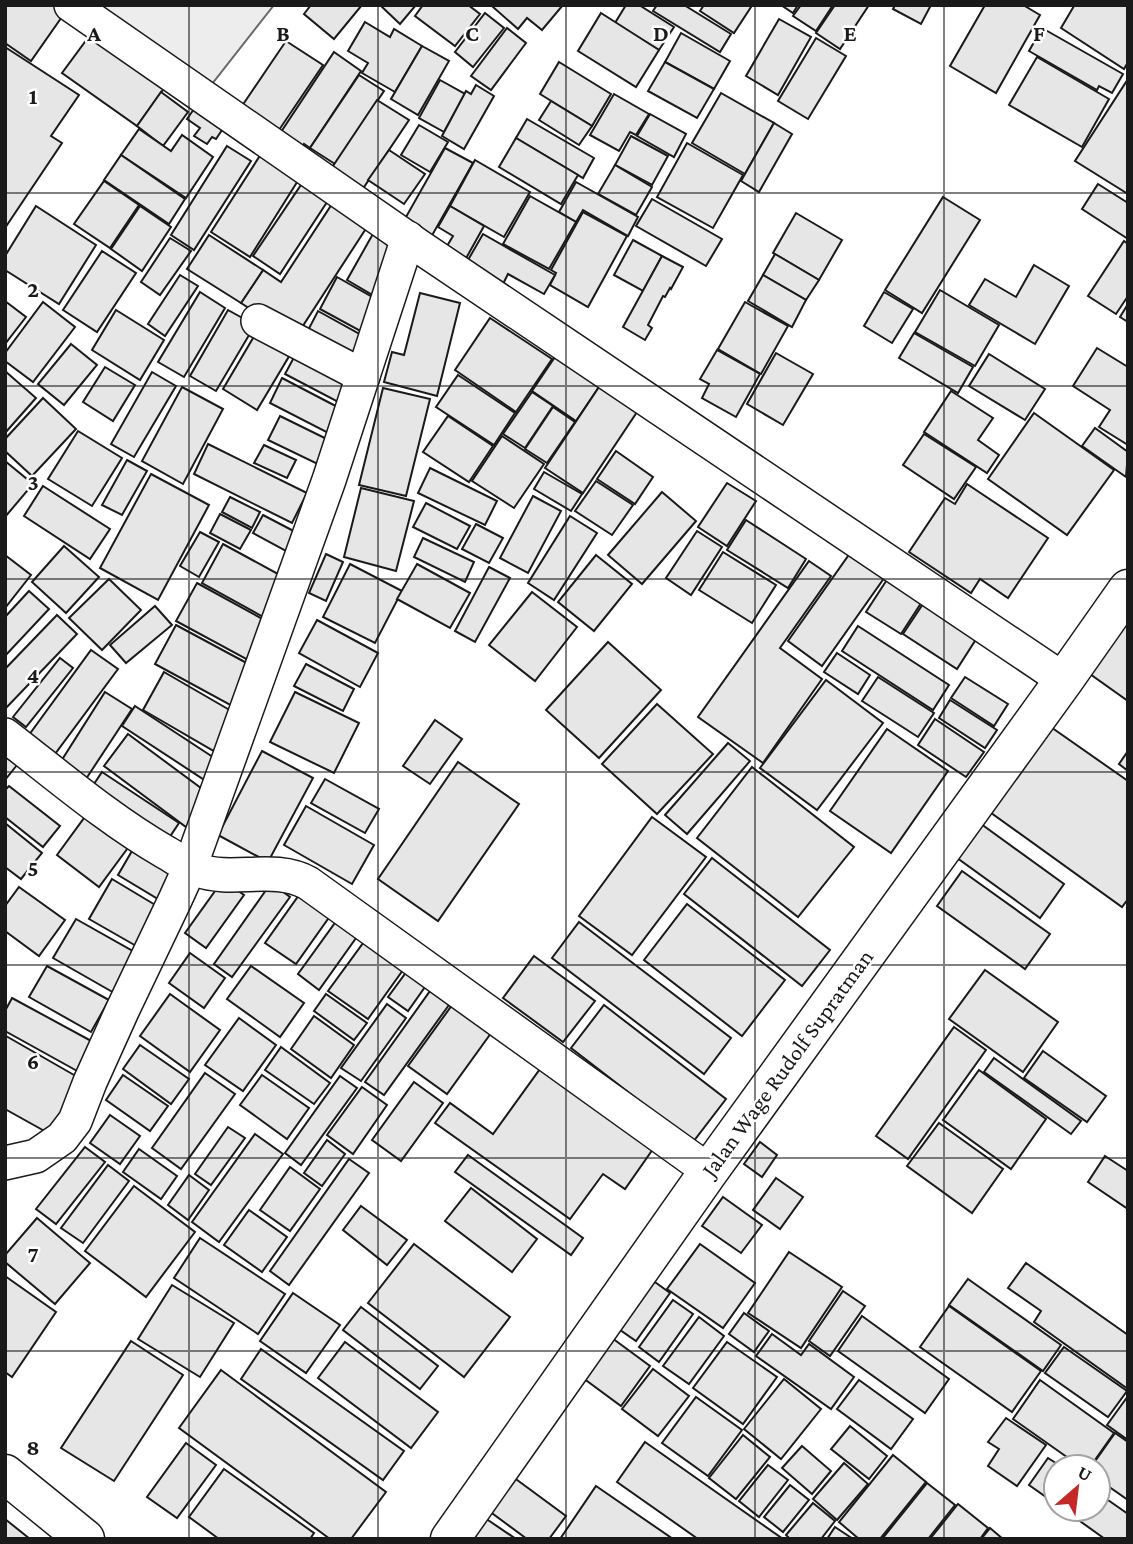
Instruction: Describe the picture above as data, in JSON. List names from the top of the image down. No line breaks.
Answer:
{"streets":{"street":["Jalan Wage Rudolf Supratman"]},"north":"top right","grid":{"columns":["A","B","C","D","E","F"],"rows":["1","2","3","4","5","6","7","8"]}}
